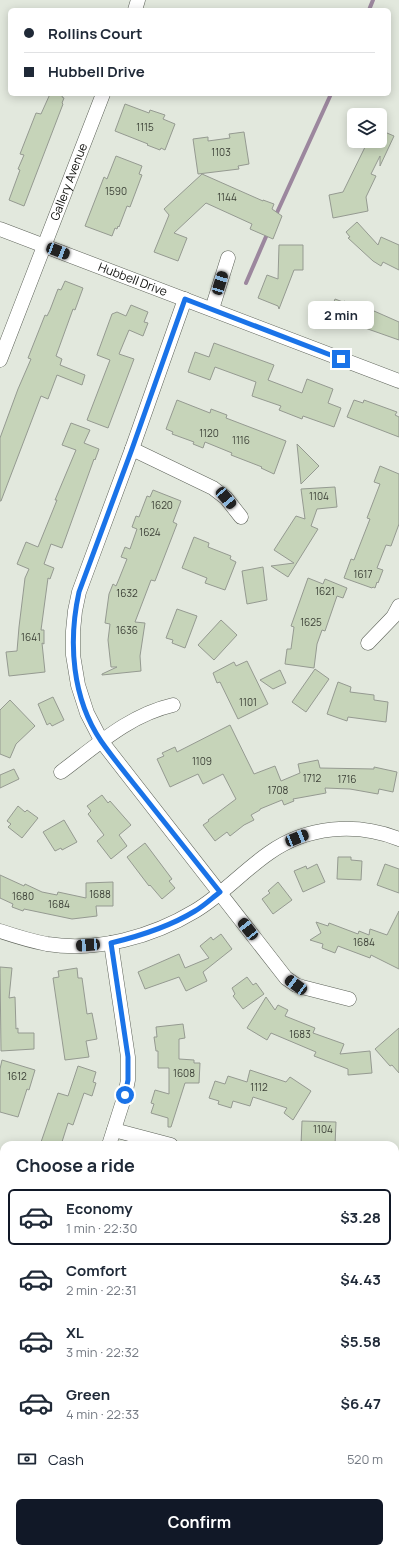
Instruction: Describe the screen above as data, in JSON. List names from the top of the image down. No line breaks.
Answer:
{"streets":{"street":["Gallery Avenue","Hubbell Drive"]},"crossings":[["Gallery Avenue","Hubbell Drive"]],"house_numbers":["1115","1103","1590","1144","1120","1116","1104","1620","1624","1617","1621","1632","1625","1636","1641","1101","1109","1712","1716","1708","1688","1680","1684","1684","1683","1608","1612","1112","1104"],"page":{"banner":["Rollins Court","Hubbell Drive"],"bubble":"2 min","heading":"Choose a ride","list":[{"name":"Economy","note":"1 min · 22:30","value":"$3.28"},{"name":"Comfort","note":"2 min · 22:31","value":"$4.43"},{"name":"XL","note":"3 min · 22:32","value":"$5.58"},{"name":"Green","note":"4 min · 22:33","value":"$6.47"}],"pay":["Cash","520 m"],"buttons":"Confirm"}}
